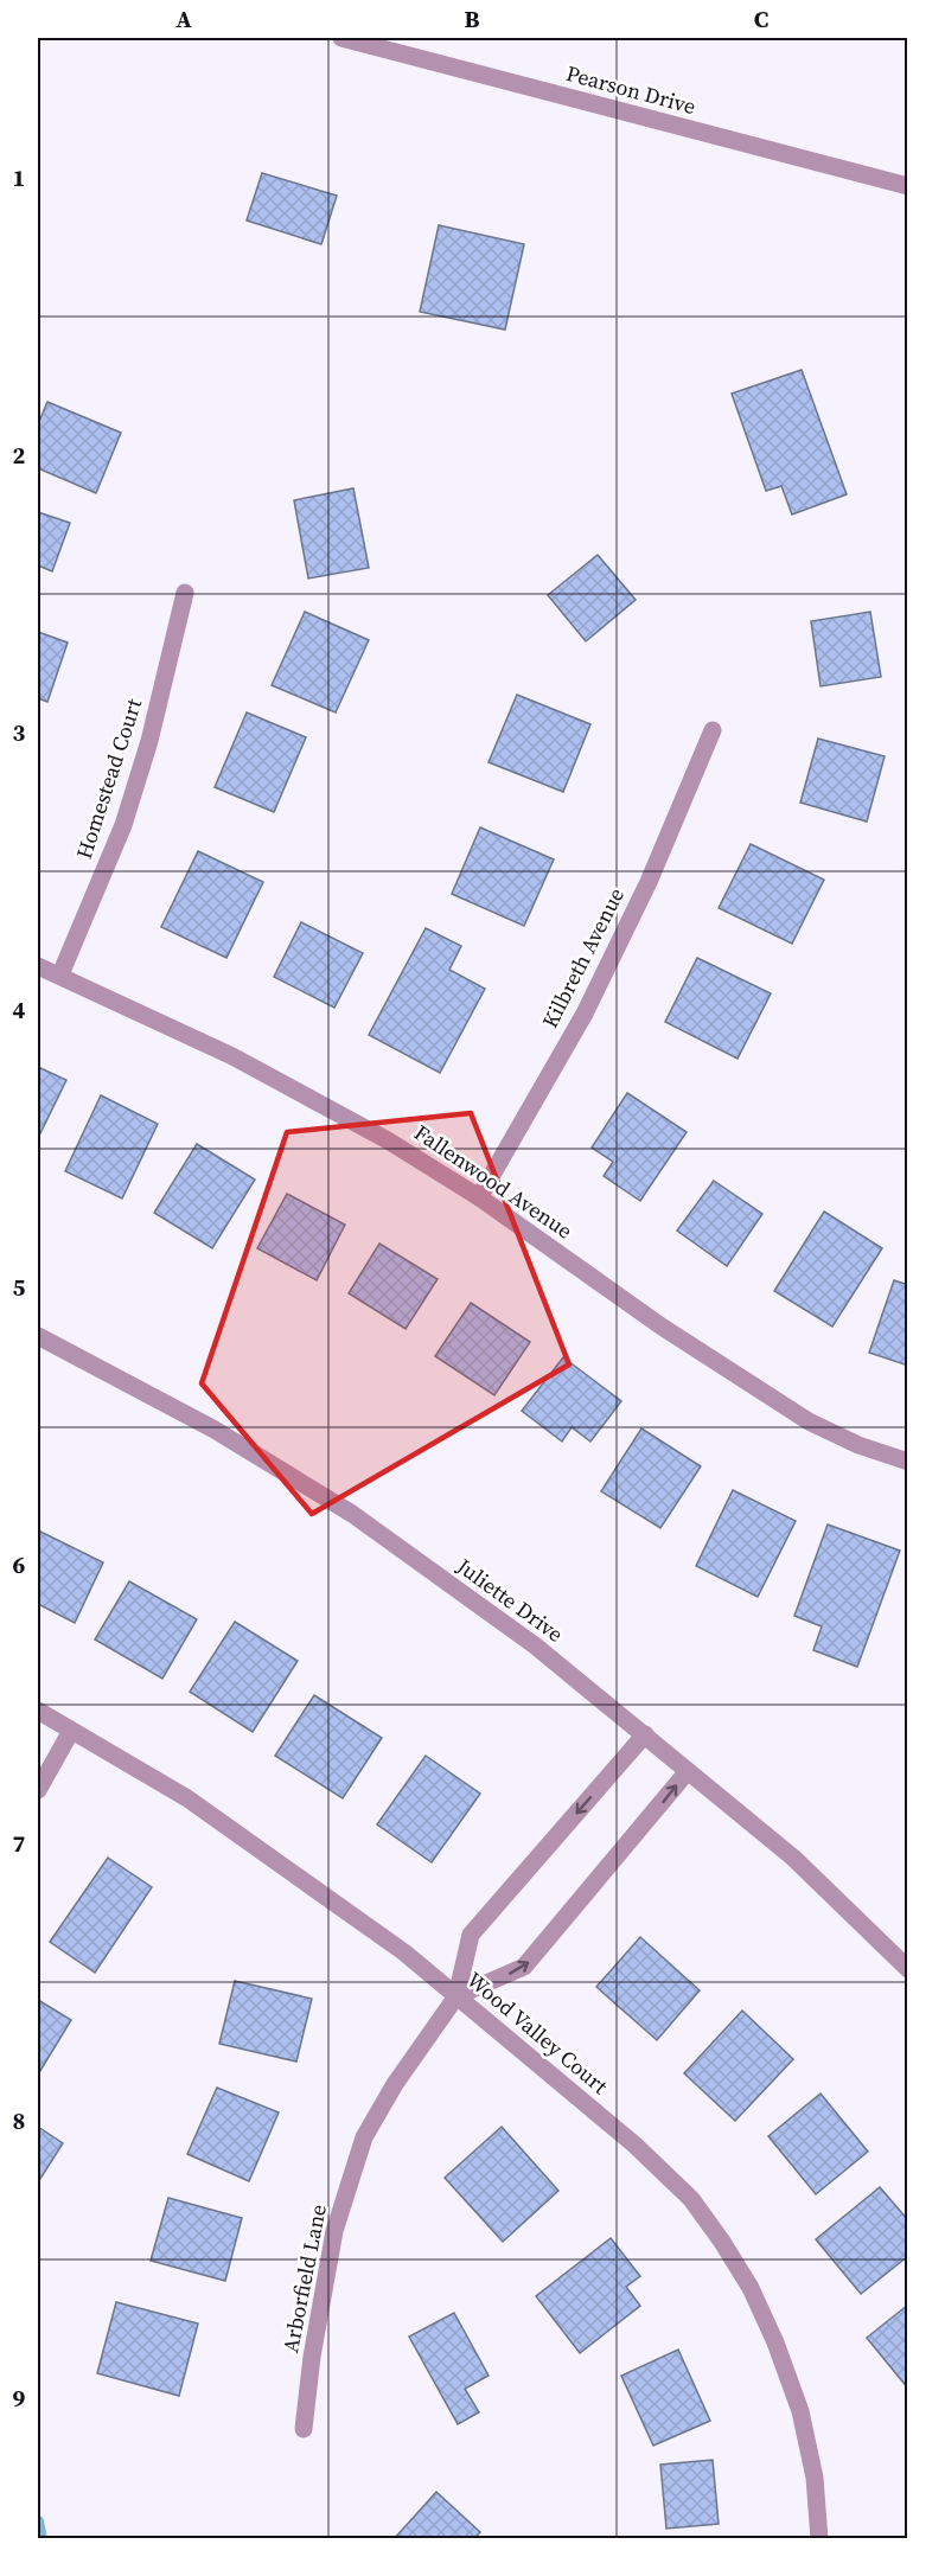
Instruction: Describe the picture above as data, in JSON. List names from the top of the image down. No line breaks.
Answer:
{"streets":{"street":["Pearson Drive","Homestead Court","Kilbreth Avenue","Fallenwood Avenue","Juliette Drive","Wood Valley Court","Arborfield Lane"]},"crossings":[["Homestead Court","Fallenwood Avenue"],["Kilbreth Avenue","Fallenwood Avenue"],["Juliette Drive","Arborfield Lane"],["Wood Valley Court","Arborfield Lane"]],"grid":{"columns":["A","B","C"],"rows":["1","2","3","4","5","6","7","8","9"]}}
